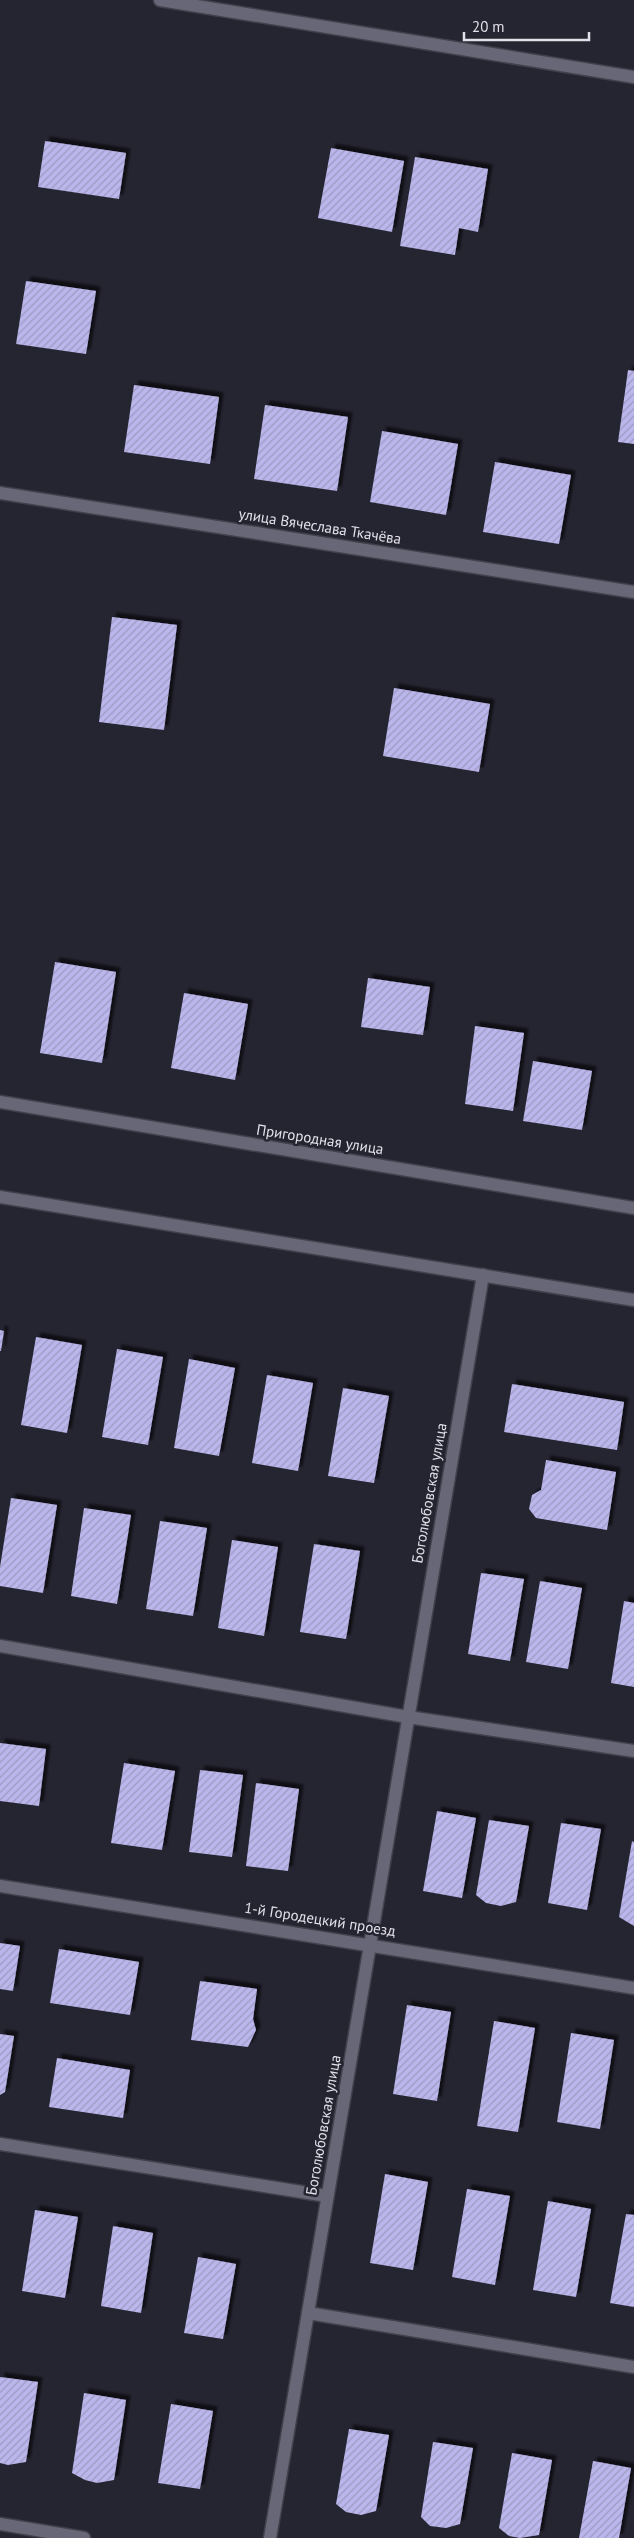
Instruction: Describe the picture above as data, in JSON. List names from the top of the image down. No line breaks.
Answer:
{"streets":{"street":["улица Вячеслава Ткачёва","Пригородная улица","Боголюбовская улица","1-й Городецкий проезд"]},"crossings":[["Боголюбовская улица","1-й Городецкий проезд"]],"scale_bar":"20 m"}
